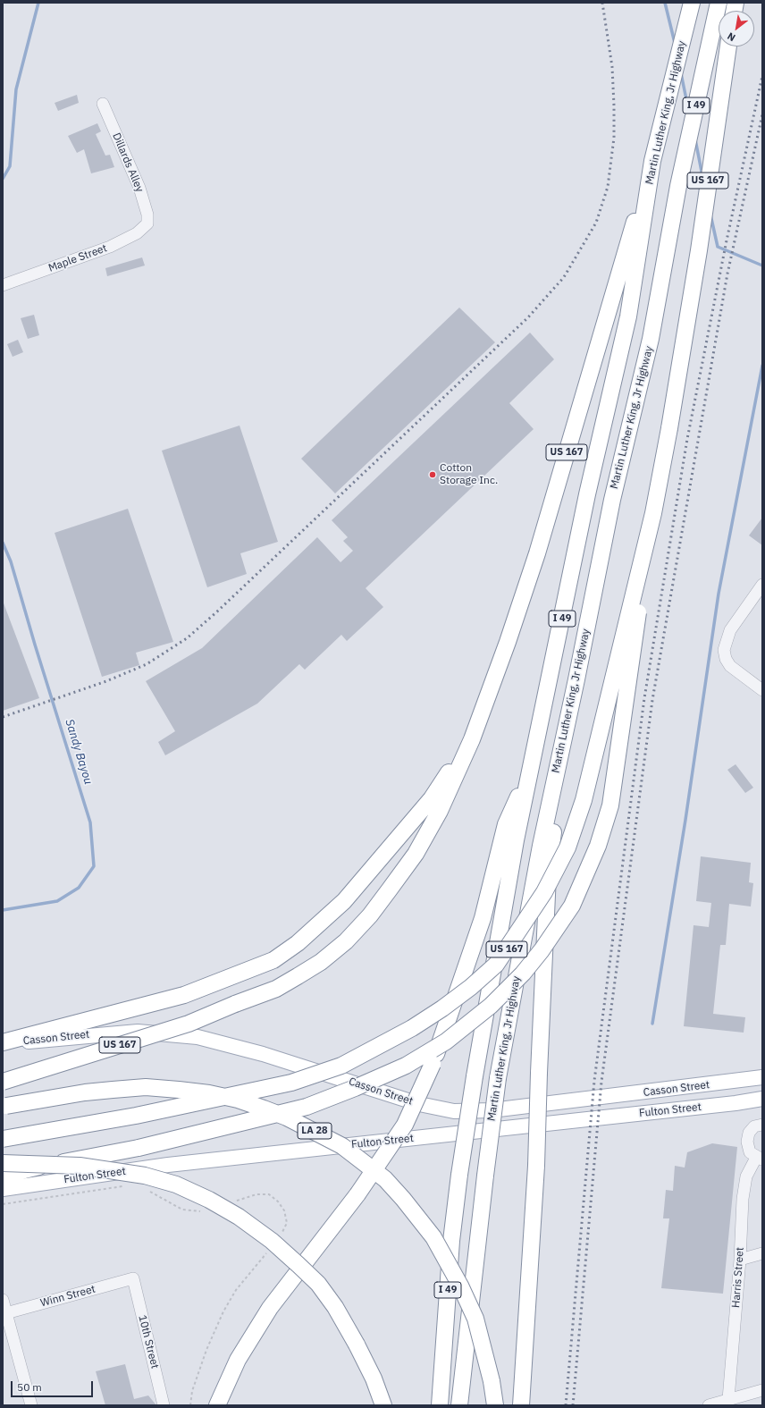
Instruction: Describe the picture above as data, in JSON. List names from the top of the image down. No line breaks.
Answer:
{"streets":{"highway":["I 49","Martin Luther King, Jr Highway","US 167","LA 28"],"main road":["Casson Street","Fulton Street"],"street":["Dillards Alley","Maple Street","Harris Street","Winn Street","10th Street"]},"crossings":[["Martin Luther King, Jr Highway","US 167"],["Dillards Alley","Maple Street"],["Winn Street","10th Street"]],"water":["Sandy Bayou"],"places":["Cotton Storage Inc."],"scale_bar":"50 m","north":"bottom left"}
